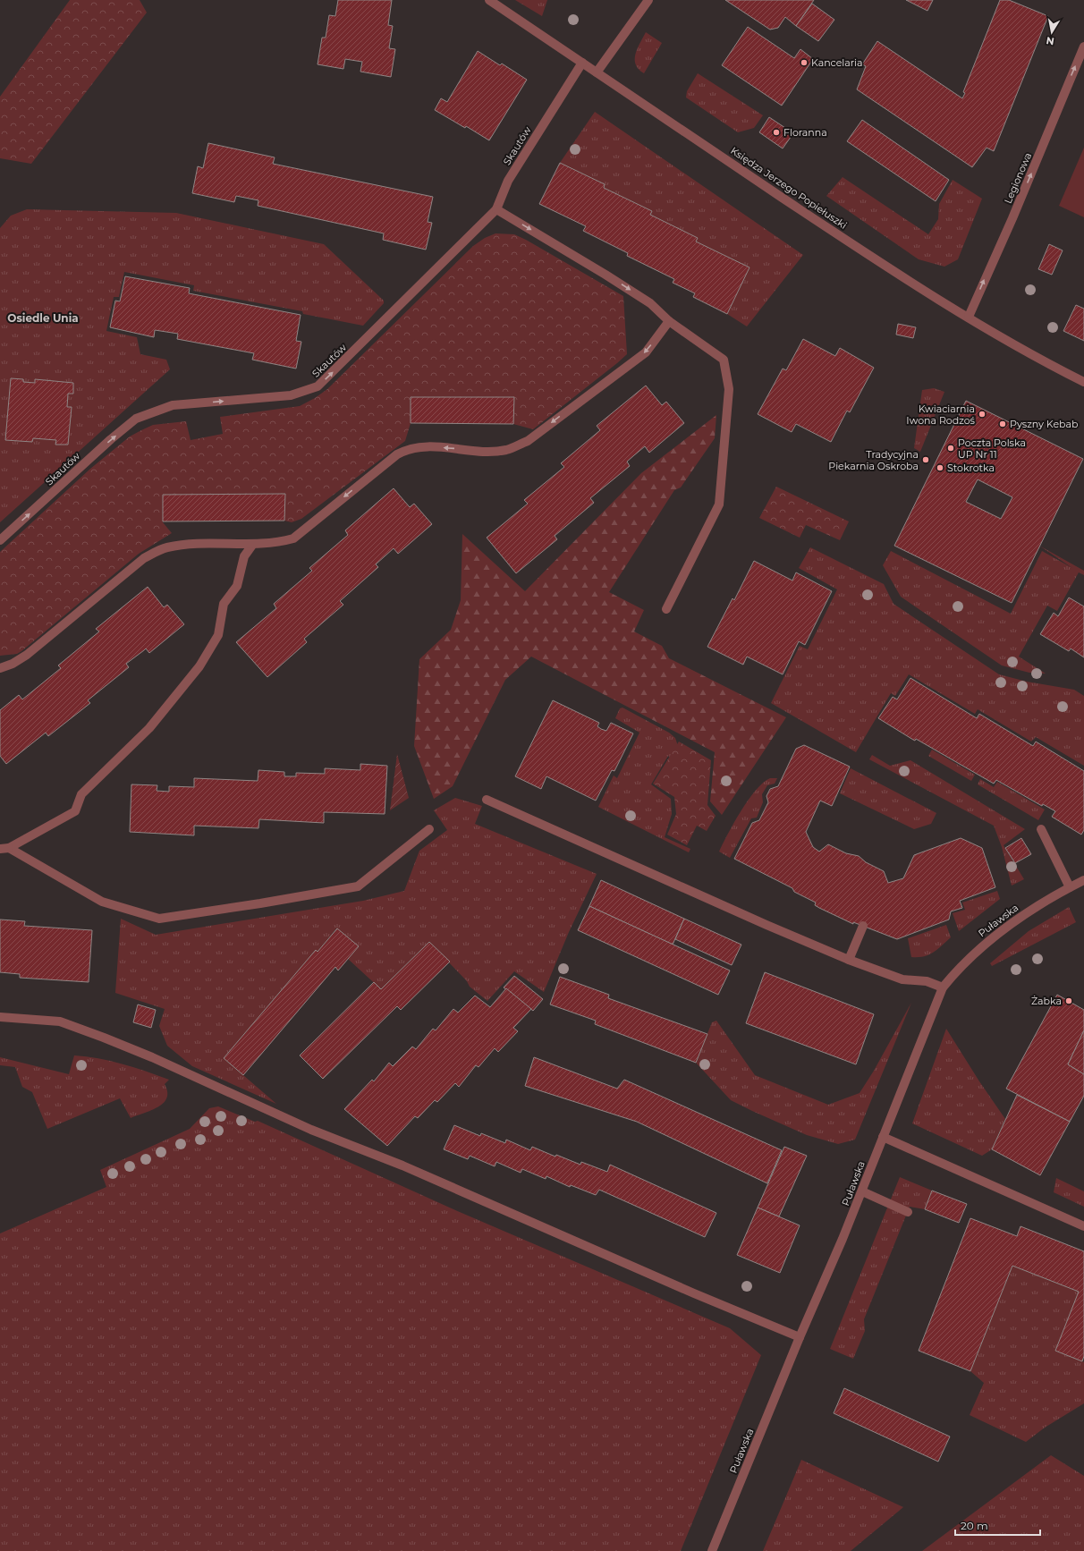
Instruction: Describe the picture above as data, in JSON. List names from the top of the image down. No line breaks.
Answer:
{"streets":{"street":["Skautów","Legionowa","Księdza Jerzego Popiełuszki","Puławska"]},"crossings":[["Skautów","Księdza Jerzego Popiełuszki"],["Legionowa","Księdza Jerzego Popiełuszki"]],"one_way":["Skautów","Legionowa"],"districts":["Osiedle Unia"],"places":["Kancelaria","Floranna","Kwiaciarnia Iwona Rodzoś","Pyszny Kebab","Poczta Polska UP Nr 11","Tradycyjna Piekarnia Oskroba","Stokrotka","Żabka"],"scale_bar":"20 m","north":"bottom"}
